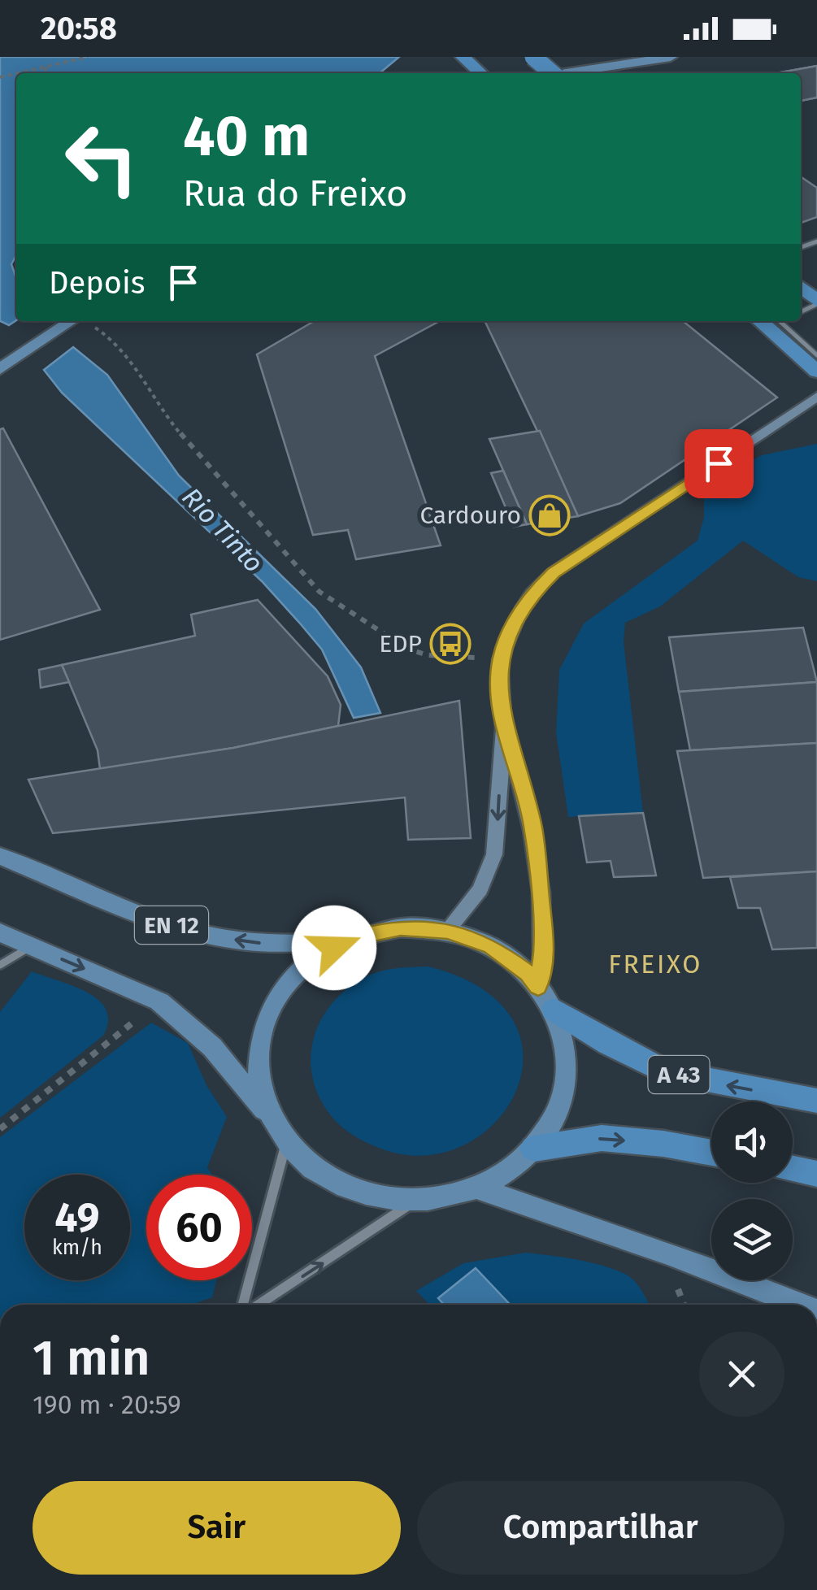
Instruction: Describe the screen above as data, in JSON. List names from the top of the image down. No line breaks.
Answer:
{"streets":{"highway":["A 43"],"main road":["EN 12"]},"crossings":[["EN 12","A 43"]],"districts":["FREIXO"],"water":["Rio Tinto"],"places":{"shop":["Cardouro"],"bus stop":["EDP"]},"page":{"status":"20:58","turn":["40 m","Rua do Freixo"],"then":"Depois","speed":"49 km/h","limit":"60","heading":["1 min","190 m · 20:59"],"buttons":["Sair","Compartilhar"]}}
